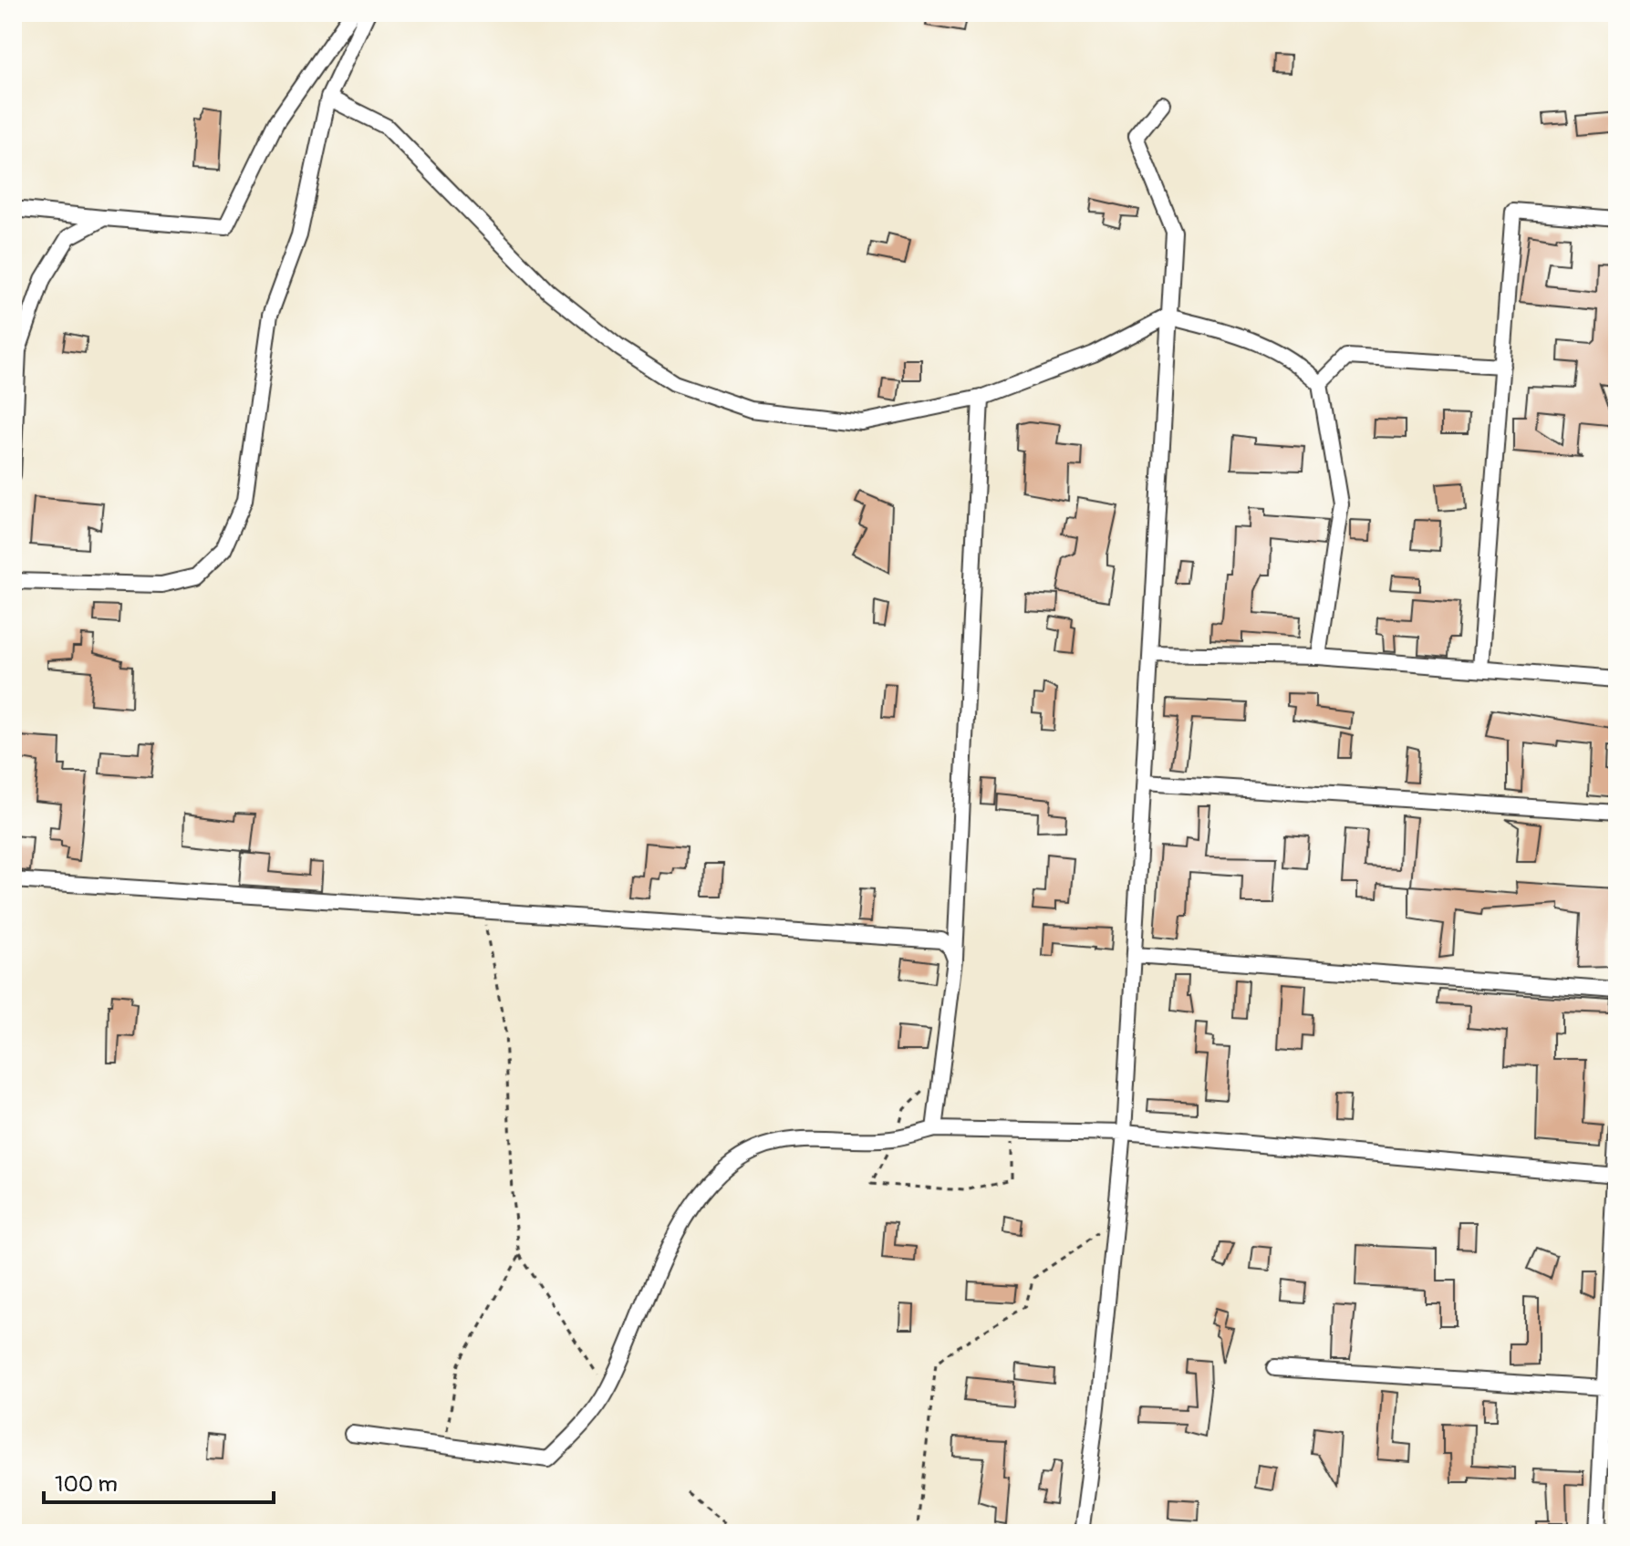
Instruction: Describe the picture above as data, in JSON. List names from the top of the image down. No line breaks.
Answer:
{"scale_bar":"100 m"}
